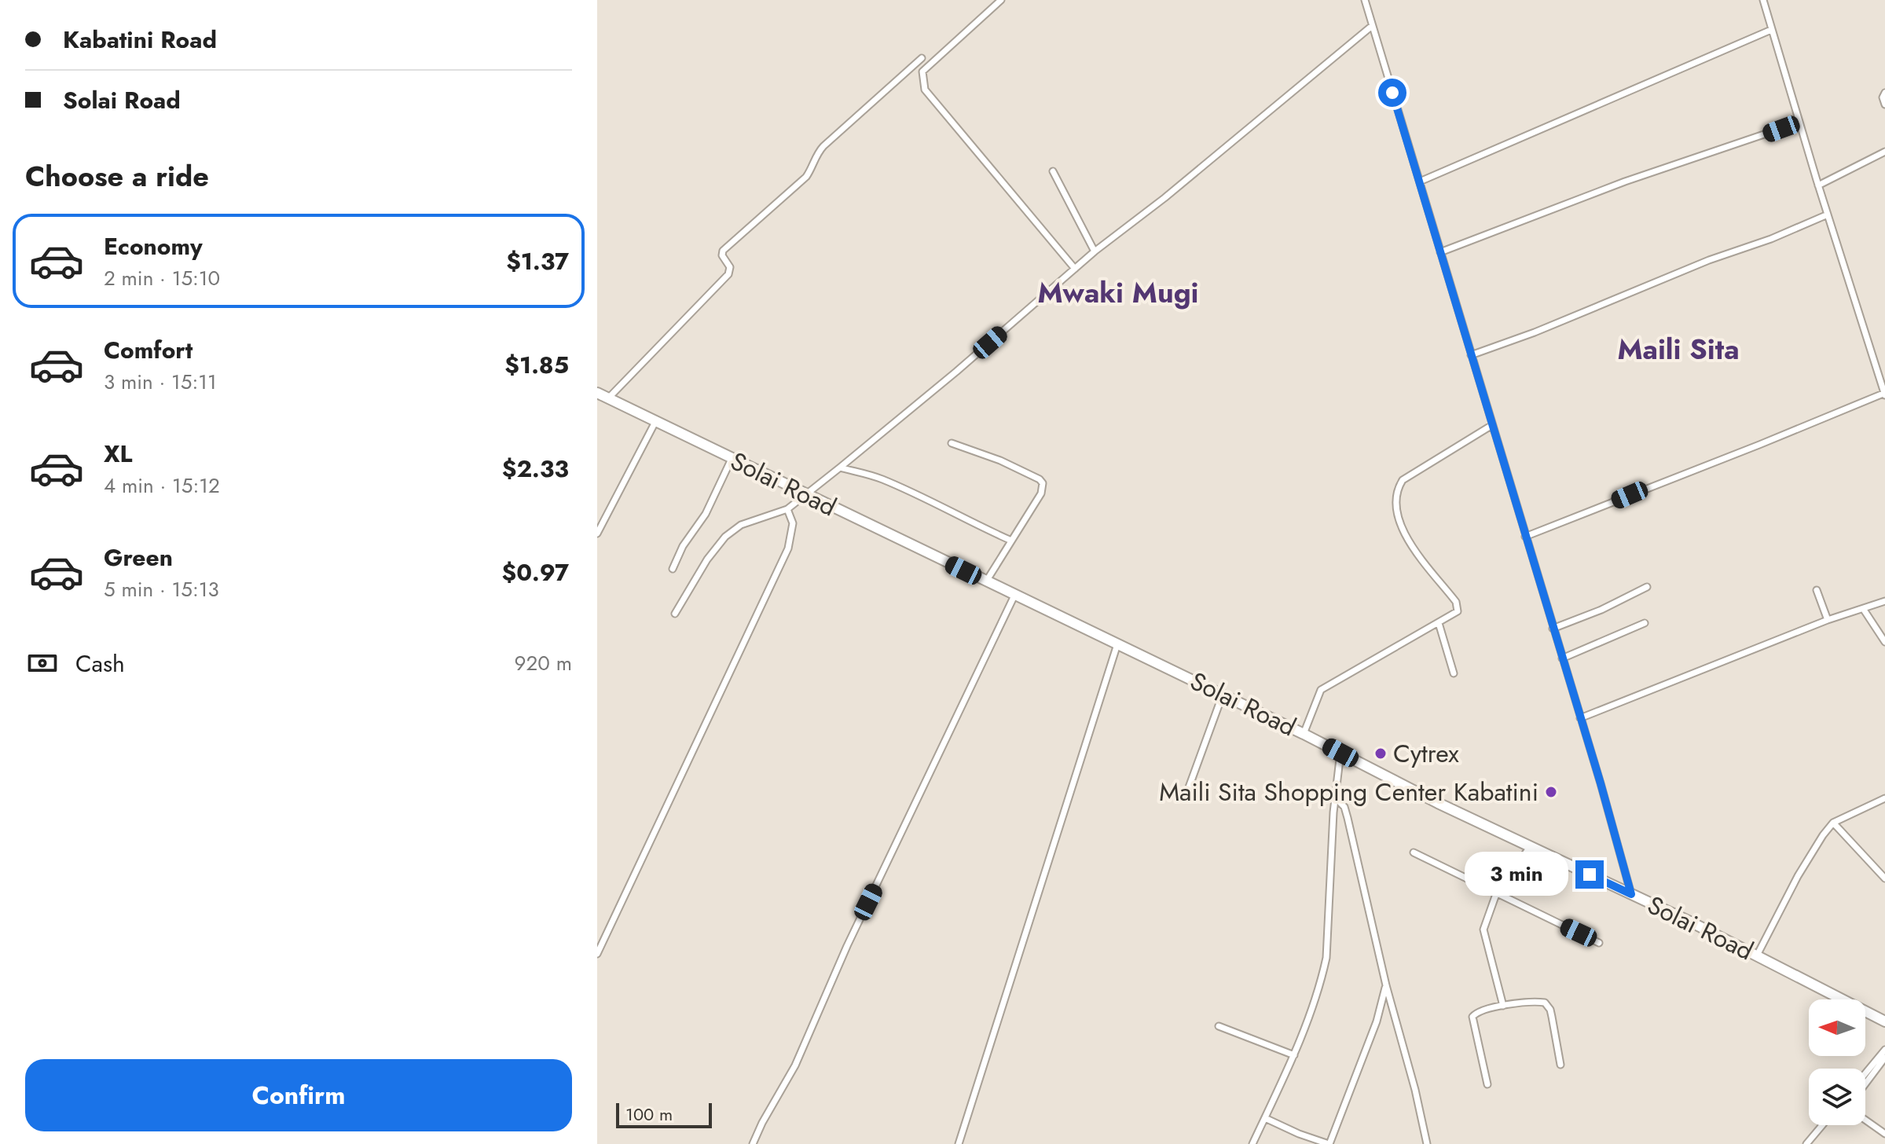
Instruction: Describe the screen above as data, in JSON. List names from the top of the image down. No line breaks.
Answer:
{"streets":{"highway":["Solai Road"]},"districts":["Mwaki Mugi","Maili Sita"],"places":["Cytrex","Maili Sita Shopping Center Kabatini"],"scale_bar":"100 m","north":"left","page":{"banner":["Kabatini Road","Solai Road"],"heading":"Choose a ride","list":[{"name":"Economy","note":"2 min · 15:10","value":"$1.37"},{"name":"Comfort","note":"3 min · 15:11","value":"$1.85"},{"name":"XL","note":"4 min · 15:12","value":"$2.33"},{"name":"Green","note":"5 min · 15:13","value":"$0.97"}],"pay":["Cash","920 m"],"bubble":"3 min","buttons":"Confirm","scale":"100 m"}}
